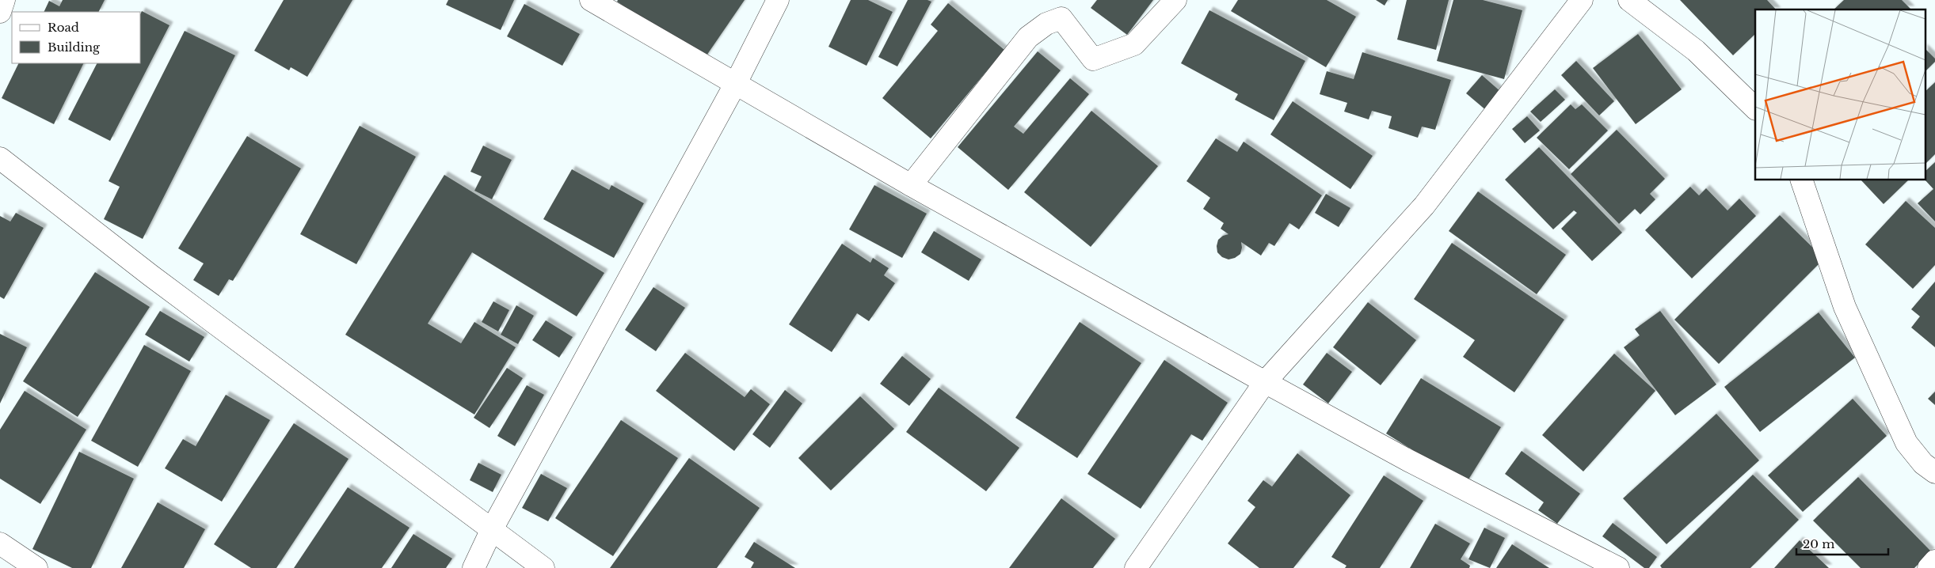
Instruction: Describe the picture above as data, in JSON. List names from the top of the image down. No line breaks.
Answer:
{"legend":["Road","Building"],"scale_bar":"20 m"}
